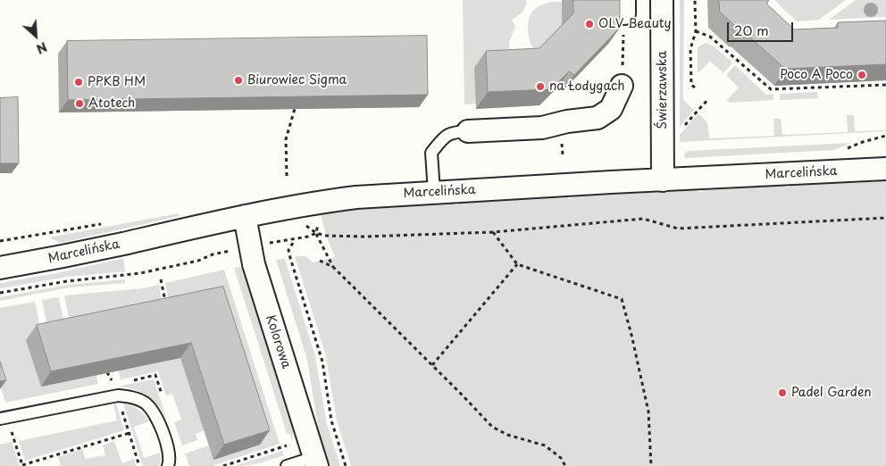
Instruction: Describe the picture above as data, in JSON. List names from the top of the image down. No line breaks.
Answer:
{"streets":{"street":["Świerzawska","Marcelińska","Kolorowa"]},"crossings":[["Świerzawska","Marcelińska"],["Marcelińska","Kolorowa"]],"places":["OLV Beauty","Poco A Poco","Biurowiec Sigma","PPKB HM","na Łodygach","Atotech","Padel Garden"],"scale_bar":"20 m","north":"bottom right"}
